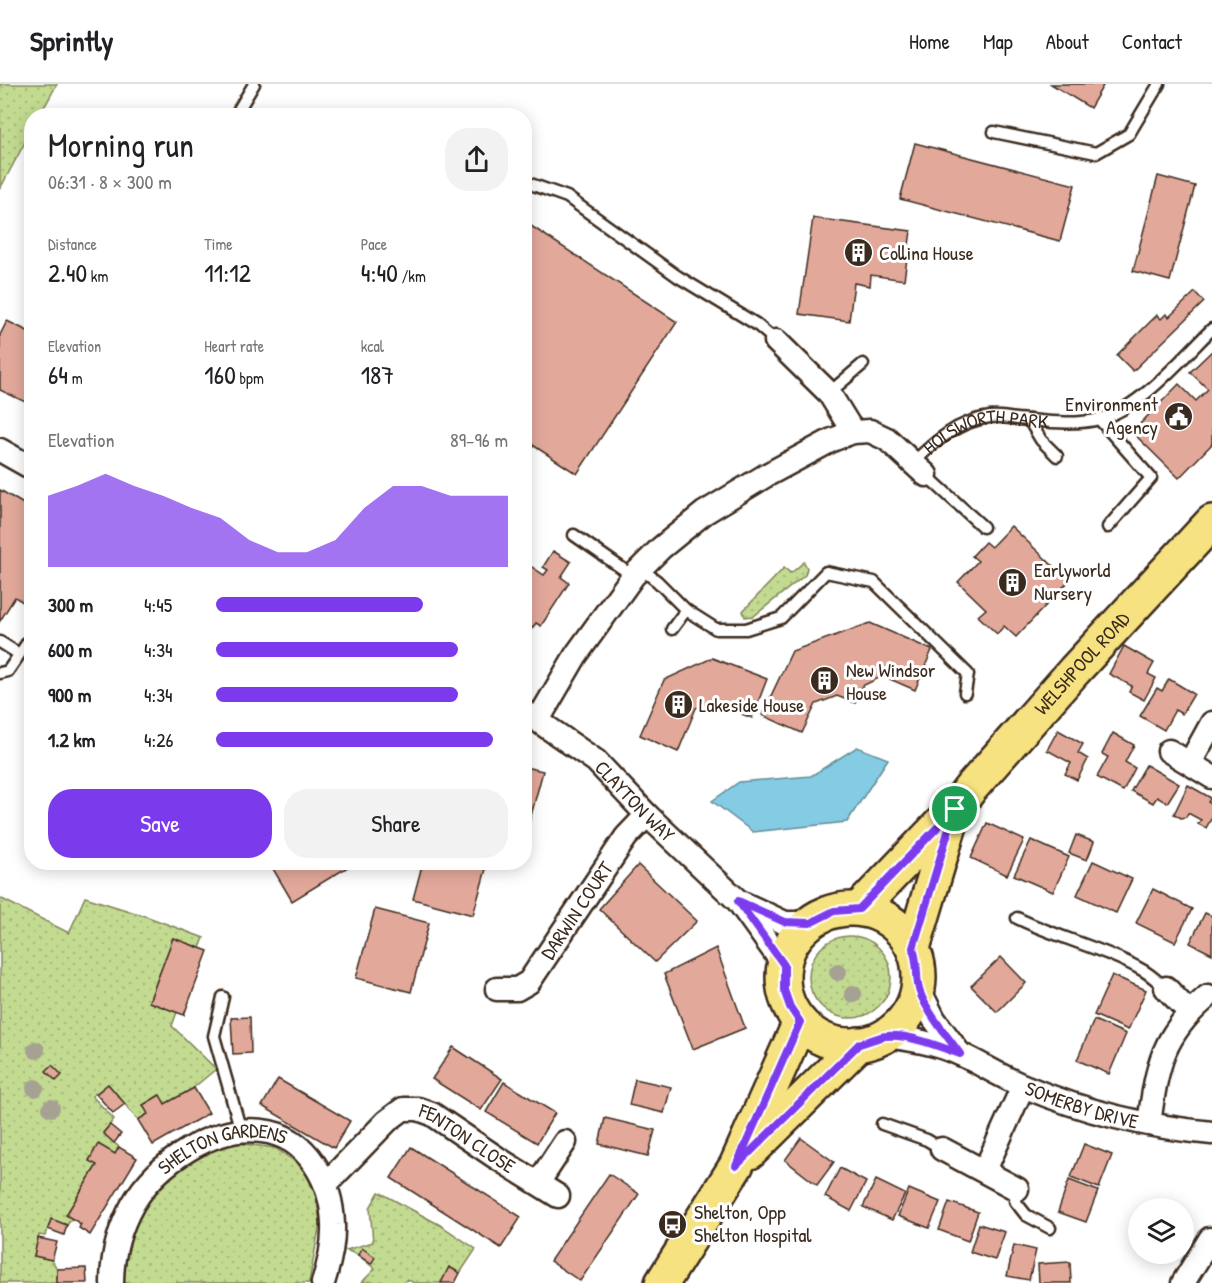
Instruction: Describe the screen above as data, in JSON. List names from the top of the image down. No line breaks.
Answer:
{"streets":{"main road":["WELSHPOOL ROAD"],"street":["HOLSWORTH PARK","CLAYTON WAY","DARWIN COURT","SOMERBY DRIVE","FENTON CLOSE","SHELTON GARDENS"]},"crossings":[["WELSHPOOL ROAD","CLAYTON WAY"],["WELSHPOOL ROAD","SOMERBY DRIVE"],["CLAYTON WAY","DARWIN COURT"],["CLAYTON WAY","SOMERBY DRIVE"],["FENTON CLOSE","SHELTON GARDENS"]],"places":{"building":["Collina House","Earlyworld Nursery","New Windsor House","Lakeside House"],"public building":["Environment Agency"],"bus stop":["Shelton, Opp Shelton Hospital"]},"page":{"header":"Sprintly","nav":["Home","Map","About","Contact"],"heading":["Morning run","06:31 · 8 × 300 m"],"stats":[["Distance","2.40 km"],["Time","11:12"],["Pace","4:40 /km"],["Elevation","64 m"],["Heart rate","160 bpm"],["kcal","187"]],"chart":["Elevation","89–96 m"],"list":[{"name":"300 m","note":"4:45"},{"name":"600 m","note":"4:34"},{"name":"900 m","note":"4:34"},{"name":"1.2 km","note":"4:26"}],"buttons":["Save","Share"]}}
